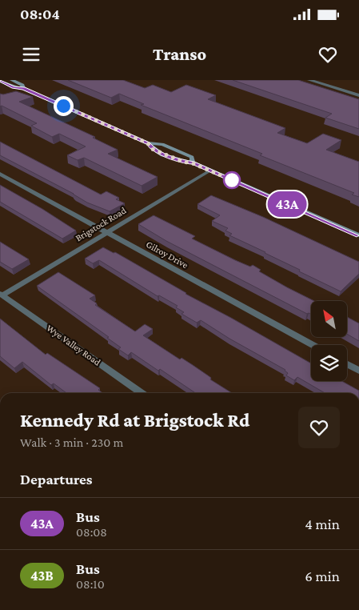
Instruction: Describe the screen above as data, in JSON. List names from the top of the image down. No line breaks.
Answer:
{"streets":{"street":["Brigstock Road","Gilroy Drive","Wye Valley Road"]},"crossings":[["Brigstock Road","Gilroy Drive"],["Brigstock Road","Wye Valley Road"]],"lines":["bus line 43A"],"north":"top left","page":{"status":"08:04","header":"Transo","on_map":"43A","heading":[["Kennedy Rd at Brigstock Rd","Walk · 3 min · 230 m"],"Departures"],"list":[{"mark":"43A","name":"Bus","note":"08:08","value":"4 min"},{"mark":"43B","name":"Bus","note":"08:10","value":"6 min"}]}}
